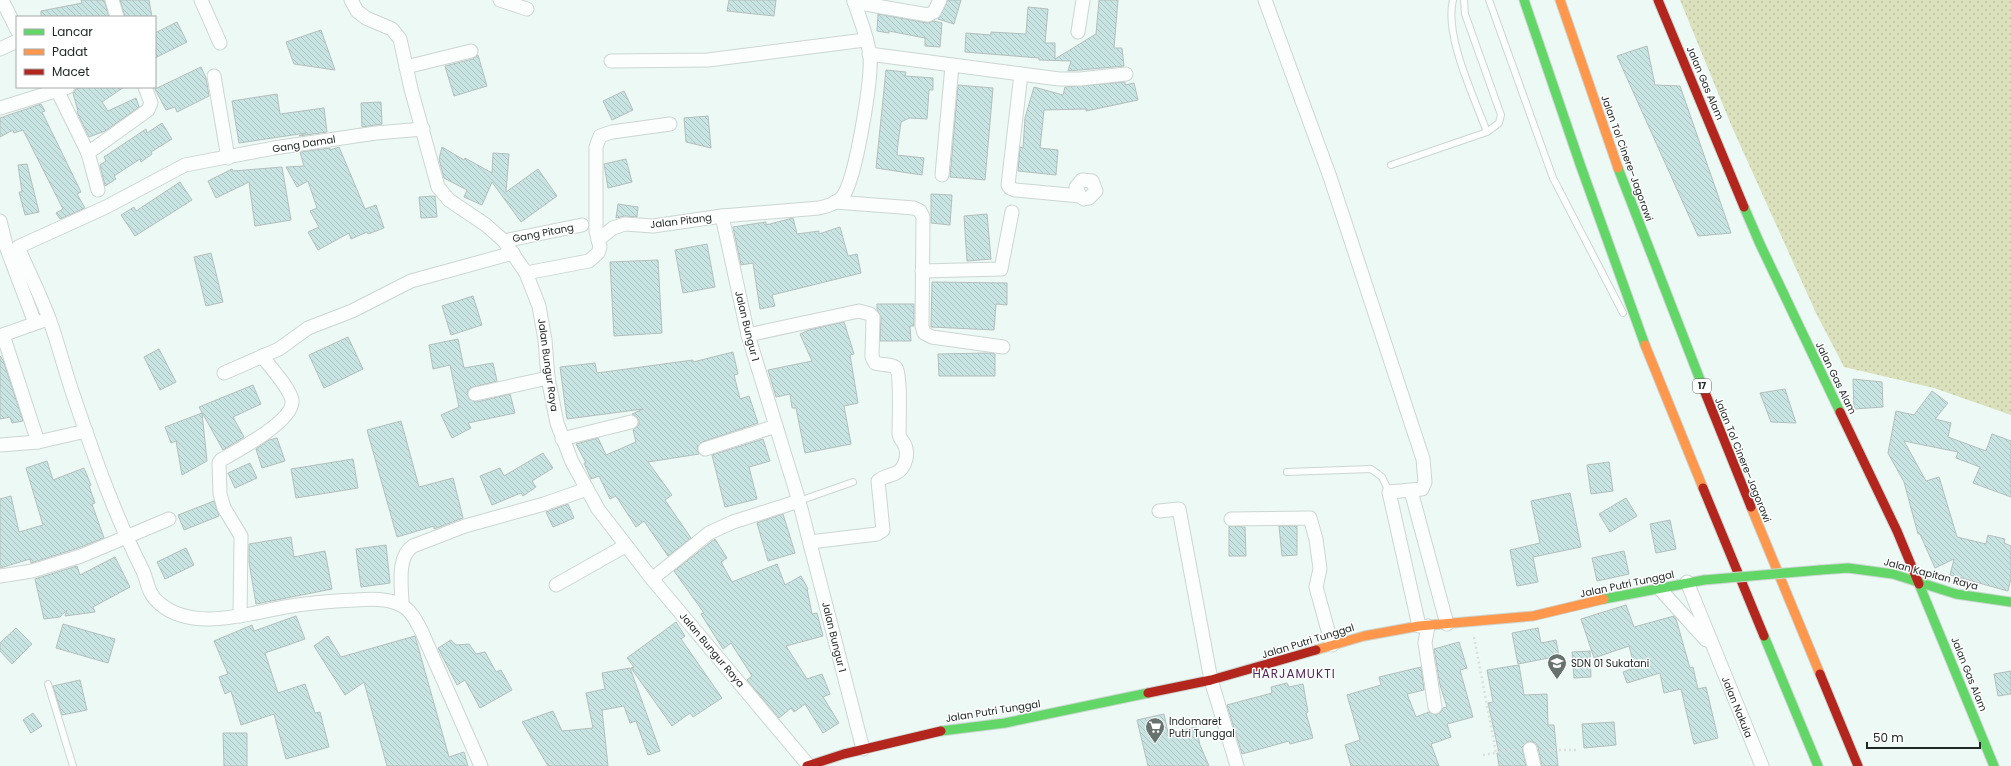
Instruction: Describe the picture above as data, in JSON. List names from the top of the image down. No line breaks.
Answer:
{"streets":{"main road":["Jalan Gas Alam","Jalan Tol Cinere–Jagorawi","17","Jalan Kapitan Raya","Jalan Putri Tunggal"],"street":["Gang Damal","Jalan Pitang","Gang Pitang","Jalan Bungur 1","Jalan Bungur Raya","Jalan Nakula"]},"crossings":[["Jalan Gas Alam","Jalan Kapitan Raya"],["Gang Damal","Jalan Bungur Raya"],["Jalan Pitang","Jalan Bungur 1"],["Gang Pitang","Jalan Bungur Raya"],["Jalan Bungur 1","Jalan Putri Tunggal"],["Jalan Bungur Raya","Jalan Putri Tunggal"],["Jalan Kapitan Raya","Jalan Putri Tunggal"],["Jalan Putri Tunggal","Jalan Nakula"]],"districts":["HARJAMUKTI"],"places":{"school or university":["SDN 01 Sukatani"],"supermarket":["Indomaret Putri Tunggal"]},"legend":["Lancar","Padat","Macet"],"scale_bar":"50 m"}
